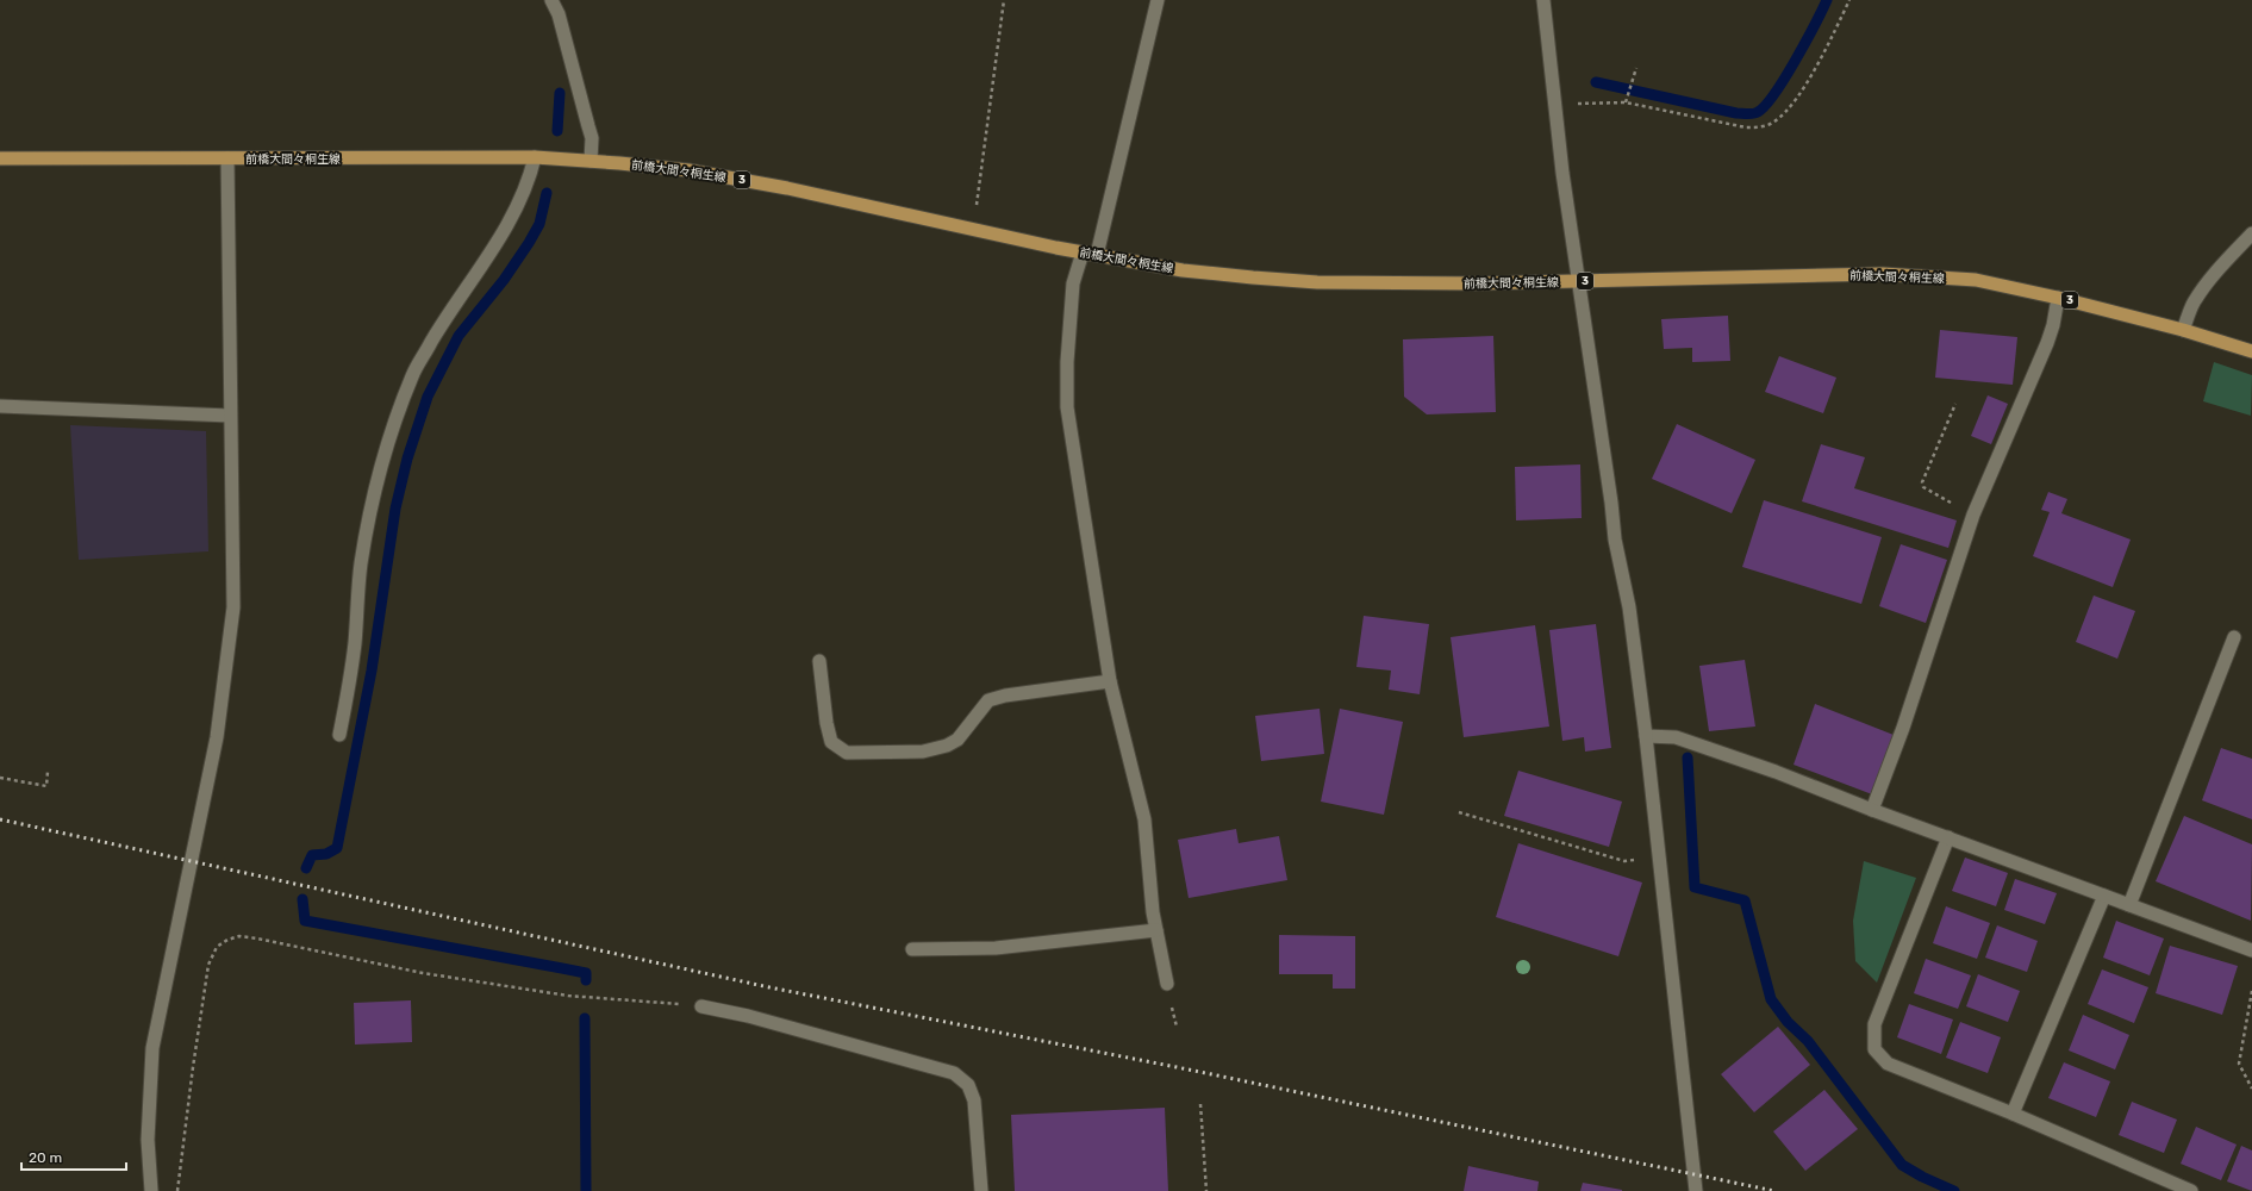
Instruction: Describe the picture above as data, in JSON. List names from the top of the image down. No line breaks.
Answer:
{"streets":{"main road":["前橋大間々桐生線","3"]},"scale_bar":"20 m"}
